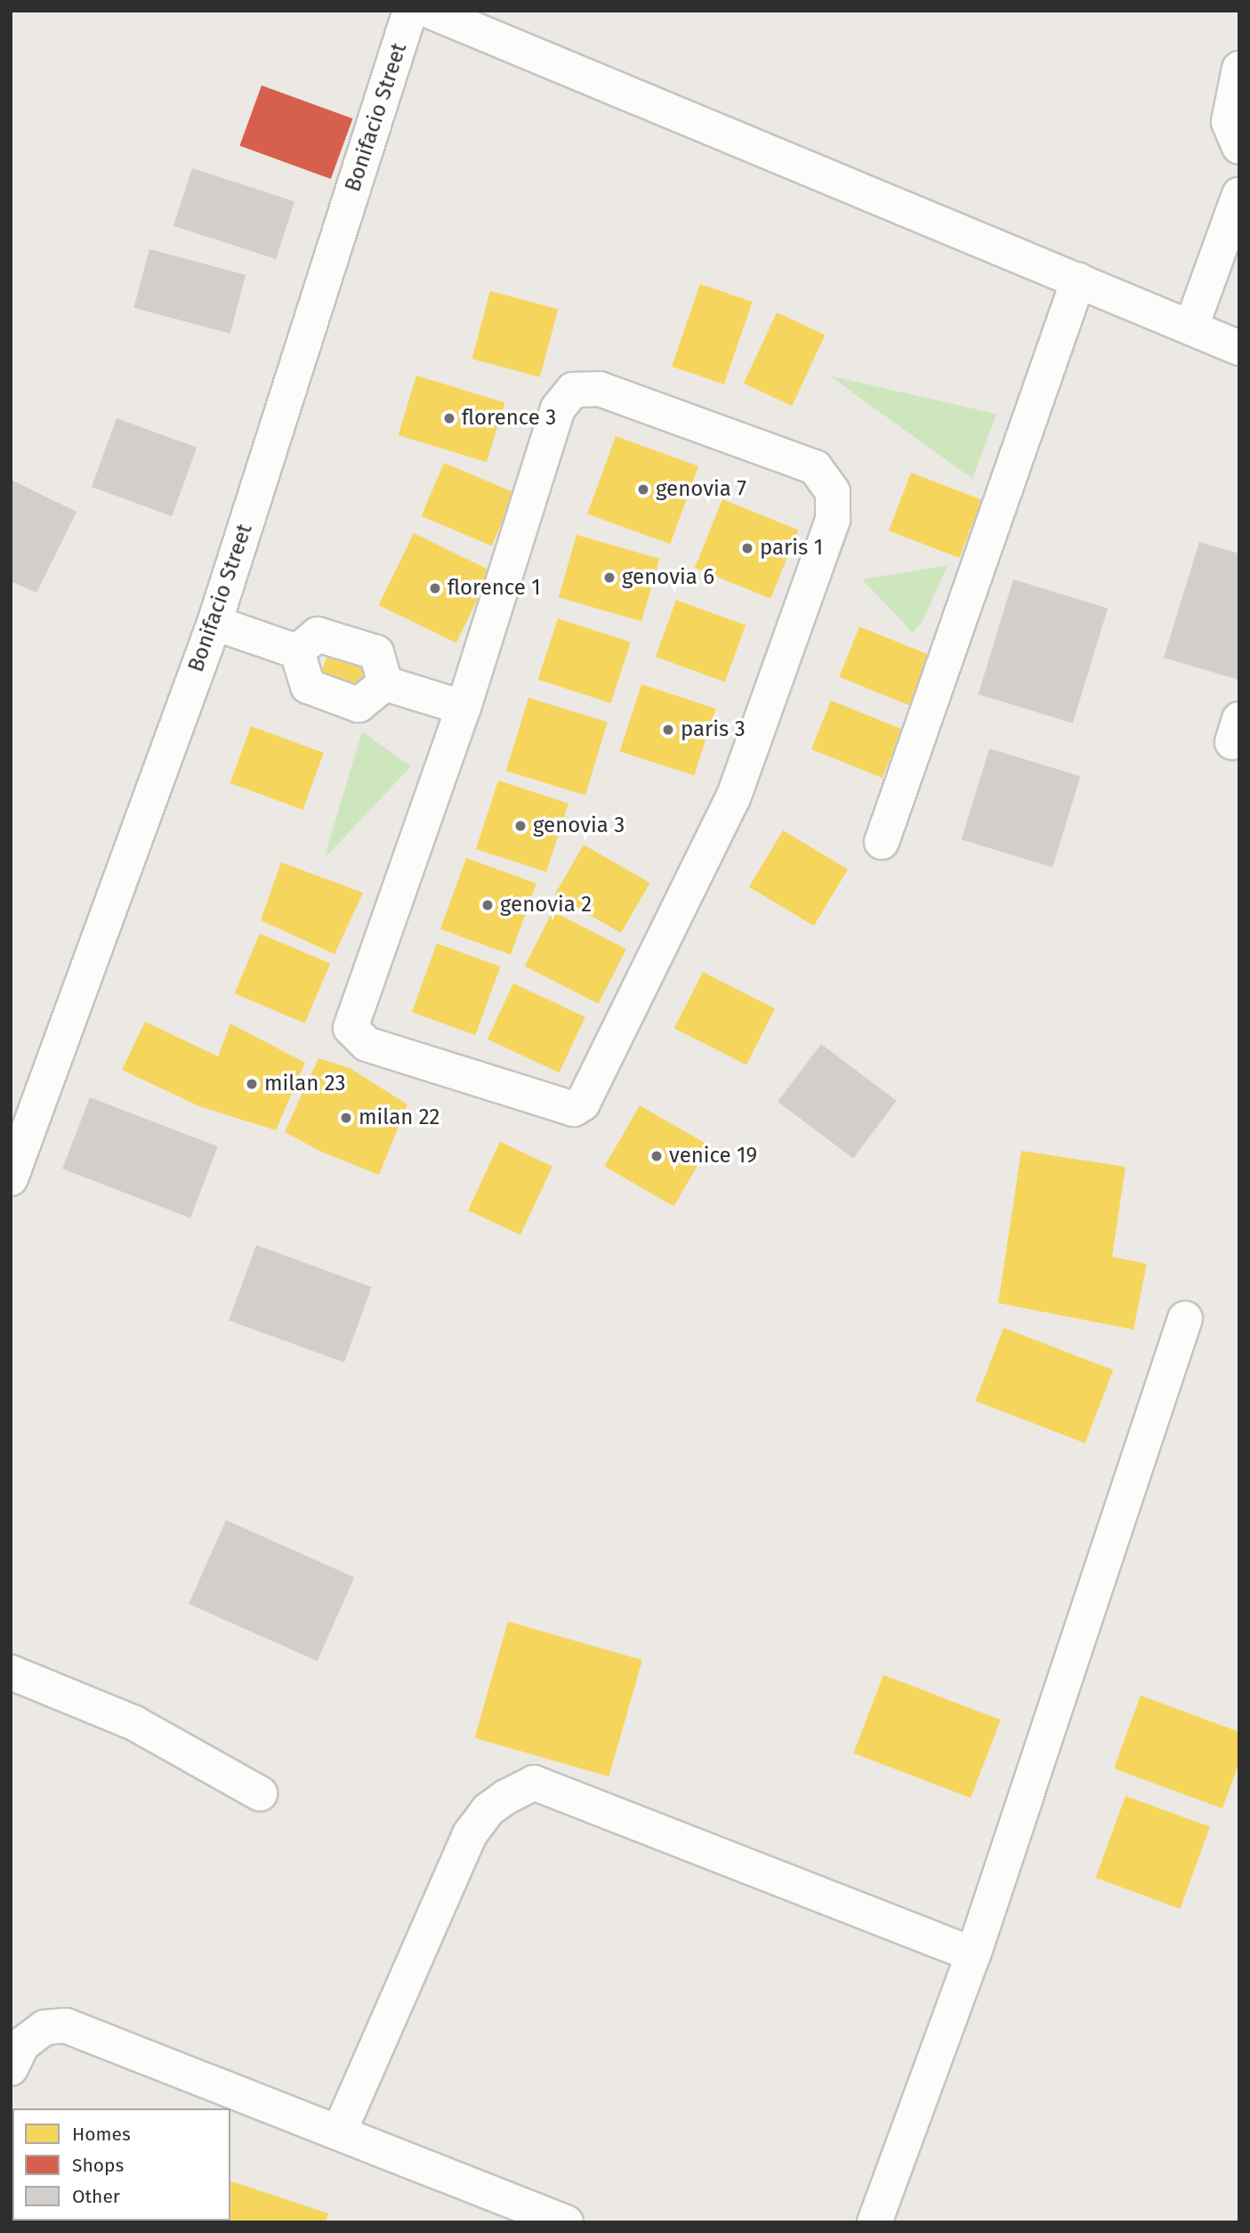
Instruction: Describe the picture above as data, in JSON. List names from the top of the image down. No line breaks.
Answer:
{"streets":{"street":["Bonifacio Street"]},"places":["florence 3","genovia 7","paris 1","genovia 6","florence 1","paris 3","genovia 3","genovia 2","milan 23","milan 22","venice 19"],"legend":["Homes","Shops","Other"]}
